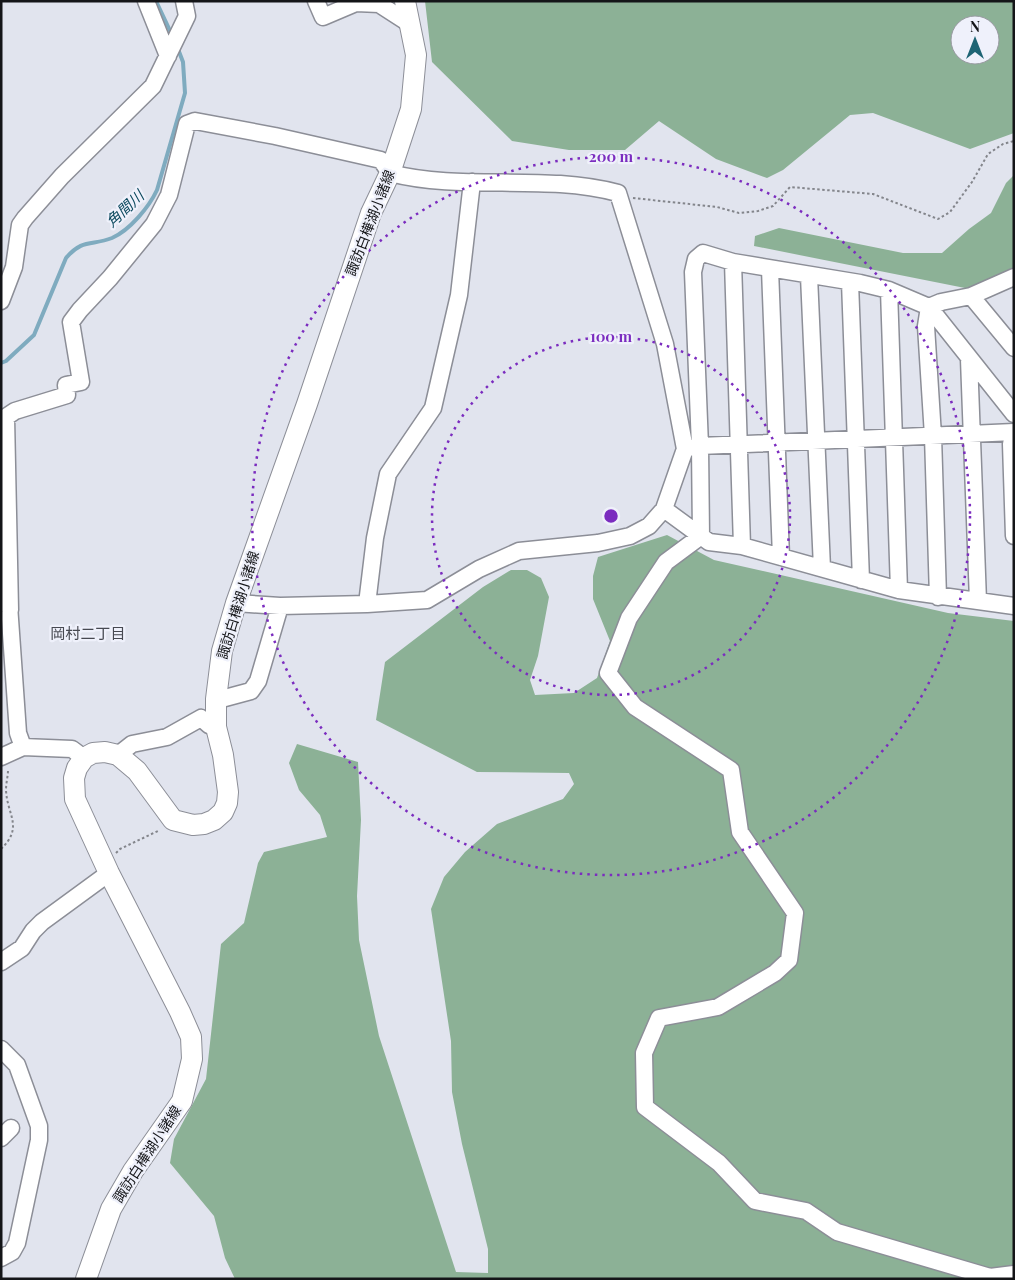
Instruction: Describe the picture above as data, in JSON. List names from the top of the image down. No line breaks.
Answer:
{"streets":{"main road":["諏訪白樺湖小諸線"]},"districts":["岡村二丁目"],"water":["角間川"],"north":"top","rings":["200 m","100 m"]}
